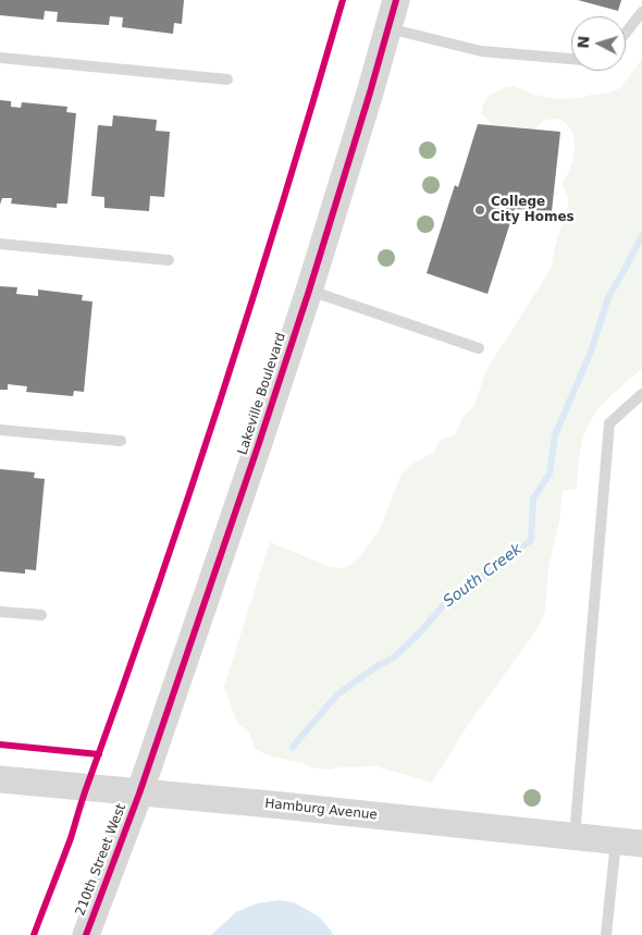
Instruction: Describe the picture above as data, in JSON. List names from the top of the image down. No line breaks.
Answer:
{"streets":{"street":["Lakeville Boulevard","Hamburg Avenue","210th Street West"]},"crossings":[["Lakeville Boulevard","Hamburg Avenue"],["Lakeville Boulevard","210th Street West"],["Hamburg Avenue","210th Street West"]],"water":["South Creek"],"places":["College City Homes"],"north":"left"}
